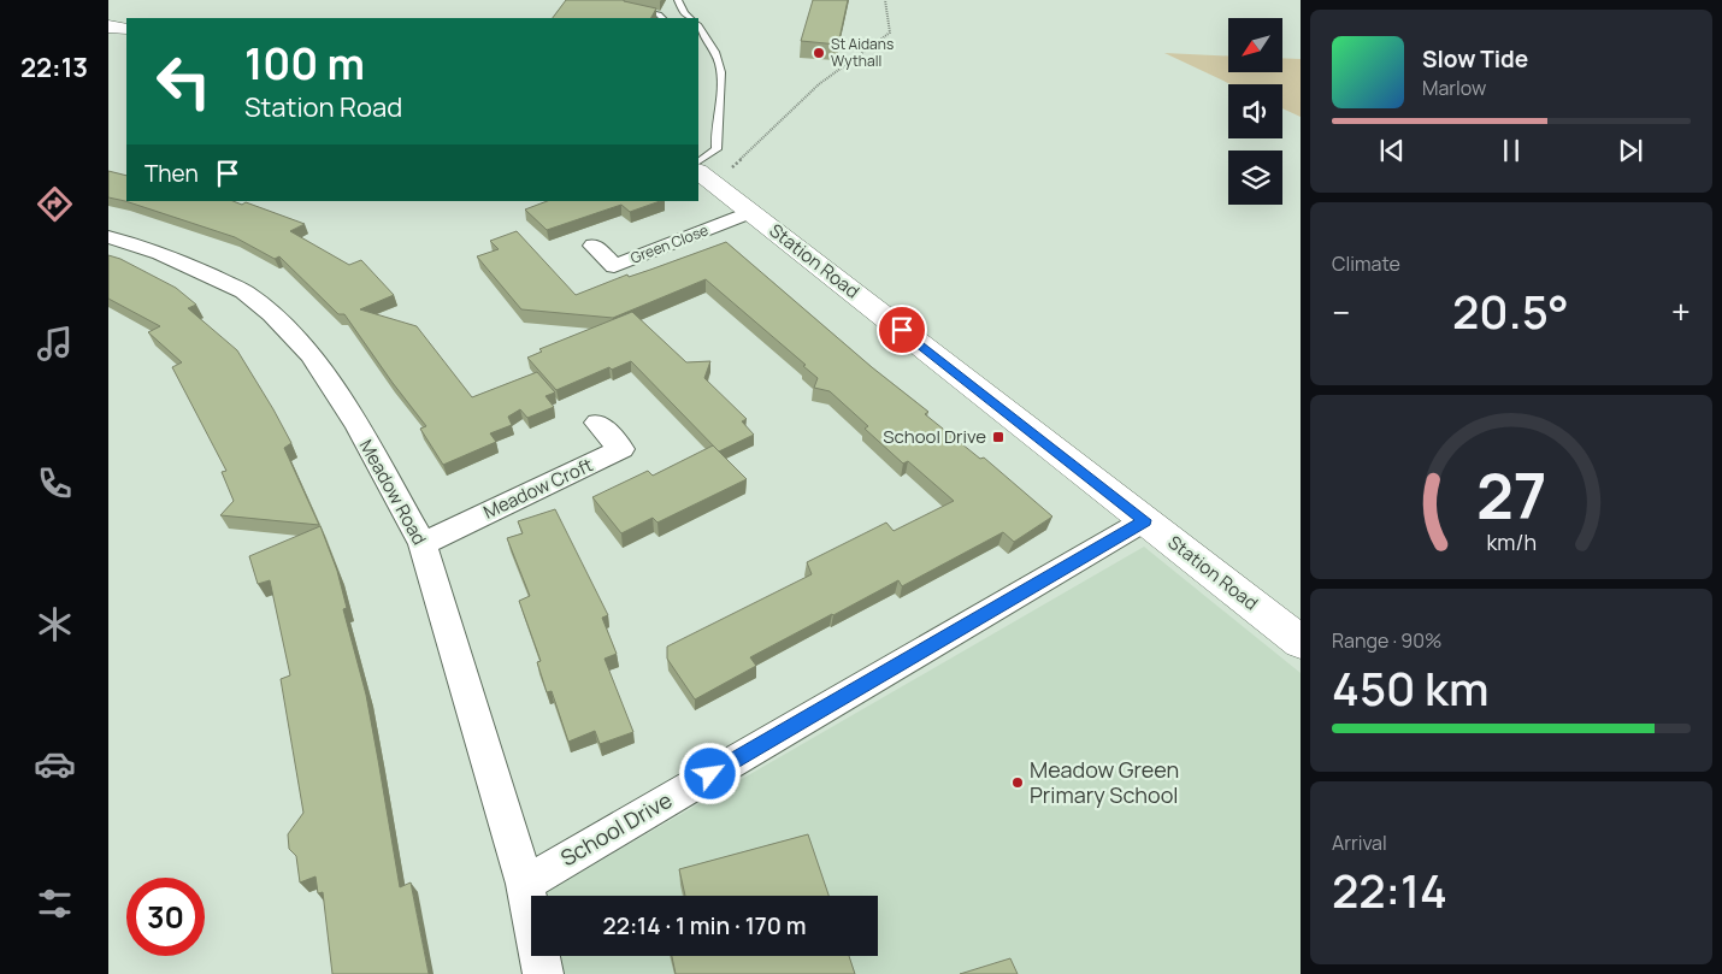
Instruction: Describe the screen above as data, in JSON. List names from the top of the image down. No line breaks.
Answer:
{"streets":{"street":["Green Close","Station Road","Meadow Croft","Meadow Road","School Drive"]},"crossings":[["Green Close","Station Road"],["Station Road","School Drive"],["Meadow Croft","Meadow Road"],["Meadow Road","School Drive"]],"places":{"other":["St Aidans Wythall","Meadow Green Primary School"],"transit":["School Drive"]},"north":"bottom left","page":{"tabs":"22:13","turn":["100 m","Station Road"],"song":["Slow Tide","Marlow"],"then":"Then","tile":["Climate",["Range · 90%","450 km"],["Arrival","22:14"]],"heat":["−","20.5°","+"],"limit":"30","trip":"22:14 · 1 min · 170 m","gauge":["27","km/h"]}}
